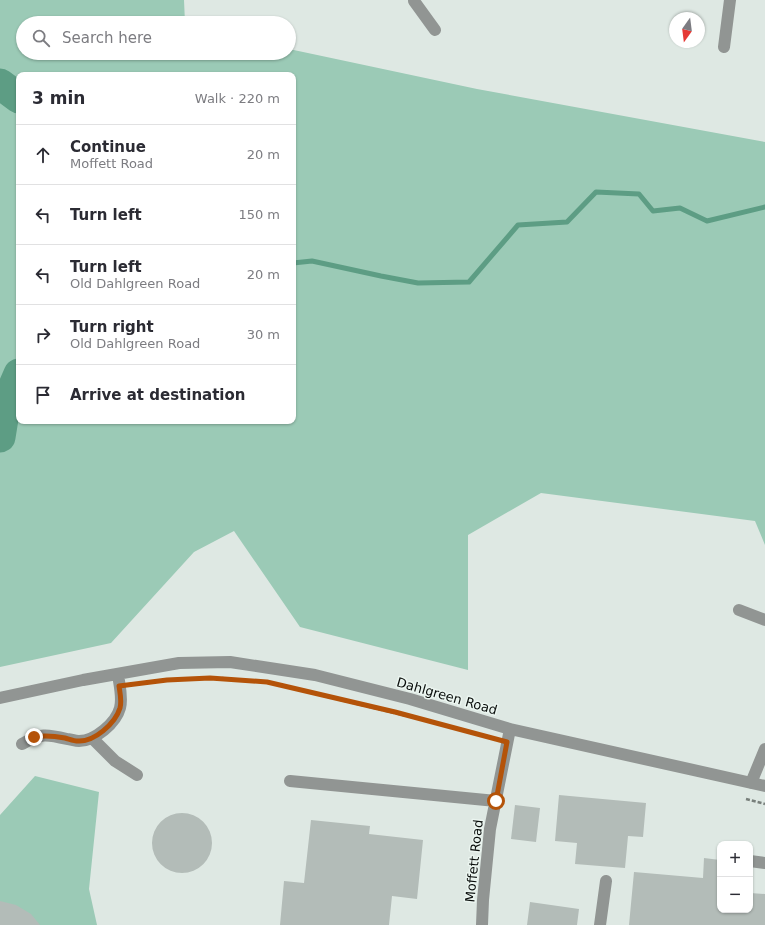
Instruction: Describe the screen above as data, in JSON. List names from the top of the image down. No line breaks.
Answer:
{"streets":{"street":["Dahlgreen Road","Moffett Road"]},"crossings":[["Dahlgreen Road","Moffett Road"]],"north":"bottom","page":{"search":"Search here","heading":["3 min","Walk · 220 m"],"list":[["Continue","Moffett Road","20 m"],["Turn left","150 m"],["Turn left","Old Dahlgreen Road","20 m"],["Turn right","Old Dahlgreen Road","30 m"],"Arrive at destination"],"map_buttons":["+","−"]}}
